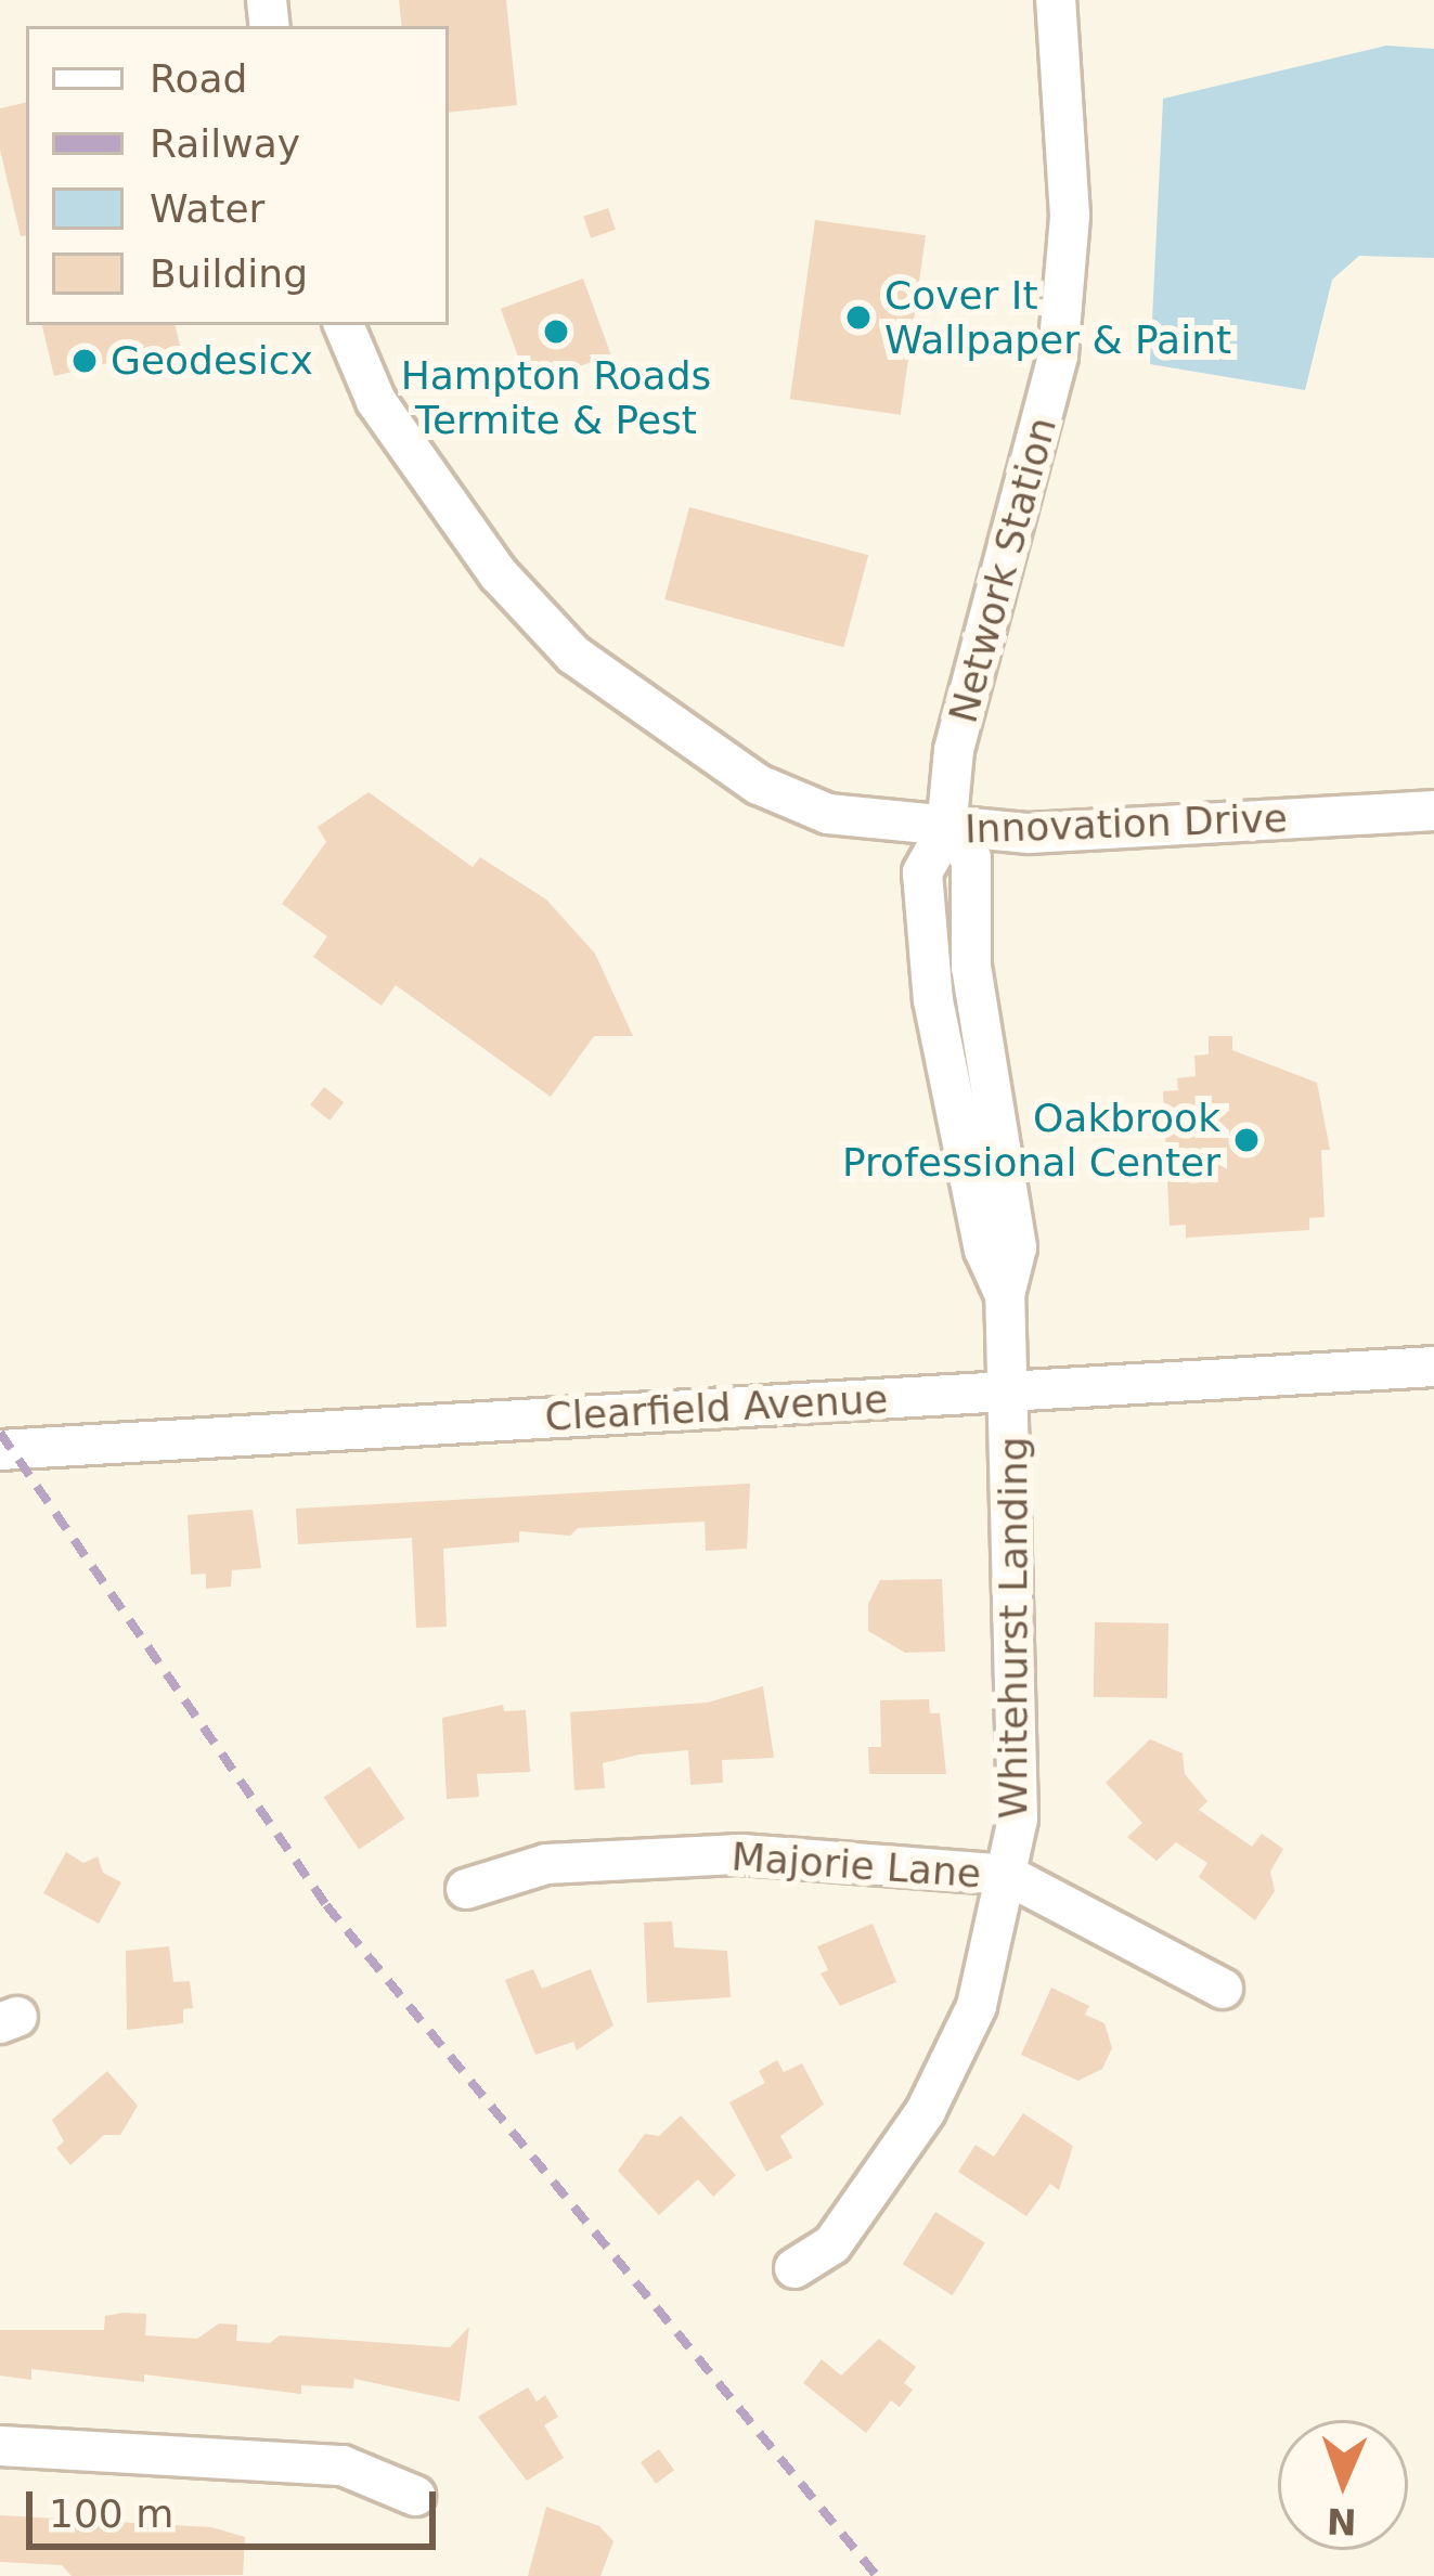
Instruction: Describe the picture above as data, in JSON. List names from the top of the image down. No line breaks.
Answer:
{"streets":{"street":["Network Station","Innovation Drive","Clearfield Avenue","Whitehurst Landing","Majorie Lane"]},"crossings":[["Network Station","Innovation Drive"],["Network Station","Clearfield Avenue"],["Network Station","Whitehurst Landing"],["Clearfield Avenue","Whitehurst Landing"],["Whitehurst Landing","Majorie Lane"]],"places":["Cover It Wallpaper & Paint","Hampton Roads Termite & Pest","Geodesicx","Oakbrook Professional Center"],"legend":["Road","Railway","Water","Building"],"scale_bar":"100 m","north":"bottom"}
